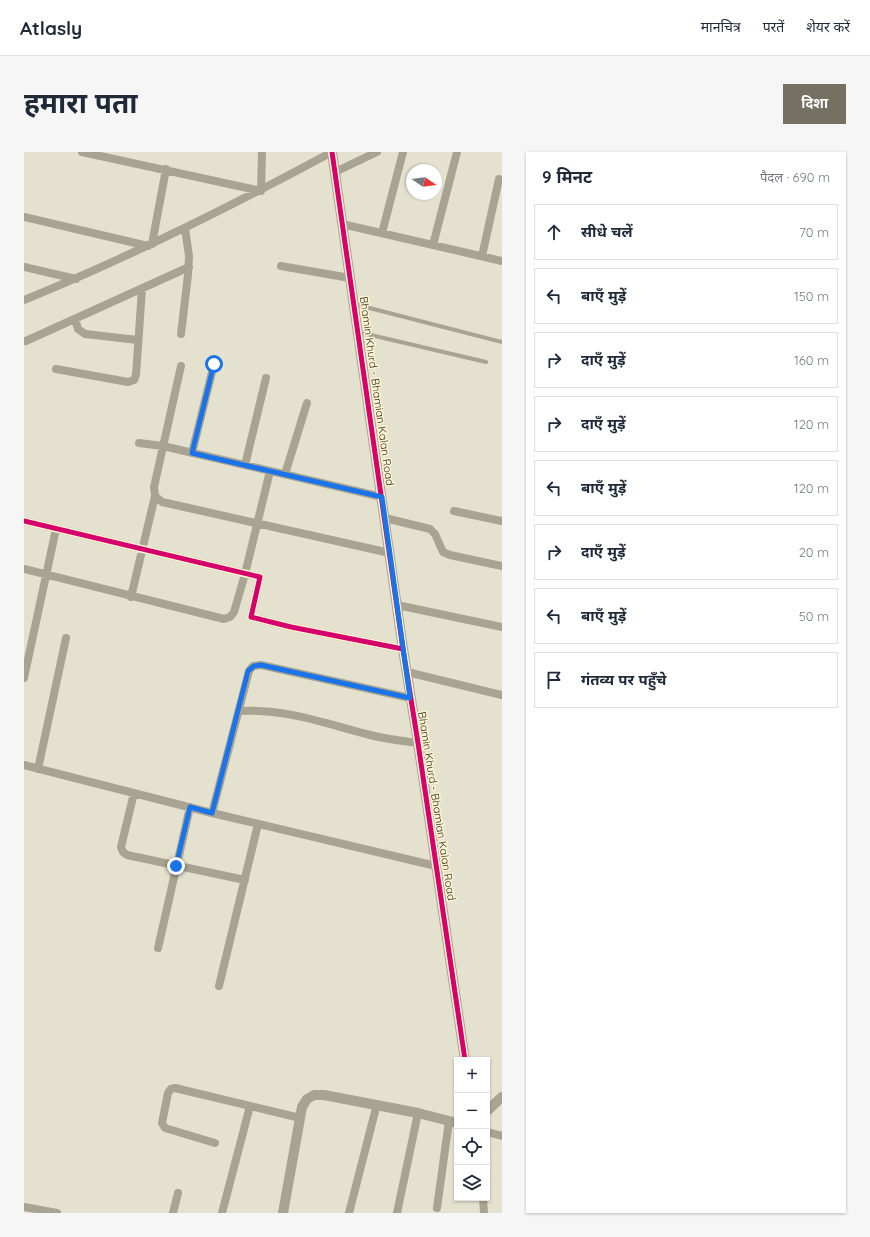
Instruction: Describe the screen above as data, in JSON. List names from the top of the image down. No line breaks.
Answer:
{"streets":{"street":["Bhamin Khurd - Bhamian Kalan Road"]},"north":"right","page":{"header":"Atlasly","nav":["मानचित्र","परतें","शेयर करें"],"buttons":"दिशा","title":"हमारा पता","heading":["9 मिनट","पैदल · 690 m"],"list":[["सीधे चलें","70 m"],["बाएँ मुड़ें","150 m"],["दाएँ मुड़ें","160 m"],["दाएँ मुड़ें","120 m"],["बाएँ मुड़ें","120 m"],["दाएँ मुड़ें","20 m"],["बाएँ मुड़ें","50 m"],"गंतव्य पर पहुँचे"],"map_buttons":["+","−"]}}
